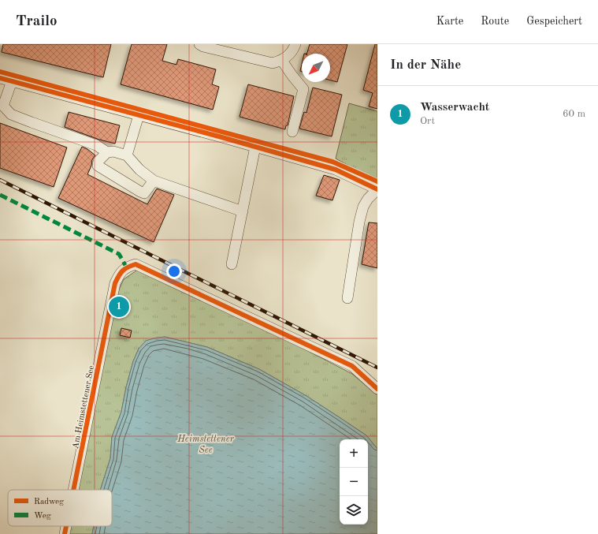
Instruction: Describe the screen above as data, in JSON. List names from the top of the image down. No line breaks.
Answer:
{"streets":{"street":["Am Heimstettener See"]},"water":["Heimstettener See"],"legend":["Radweg","Weg"],"north":"bottom left","page":{"header":"Trailo","nav":["Karte","Route","Gespeichert"],"heading":"In der Nähe","list":[{"mark":"1","name":"Wasserwacht","note":"Ort","value":"60 m"}],"pins":"1","map_buttons":["+","−"]}}
